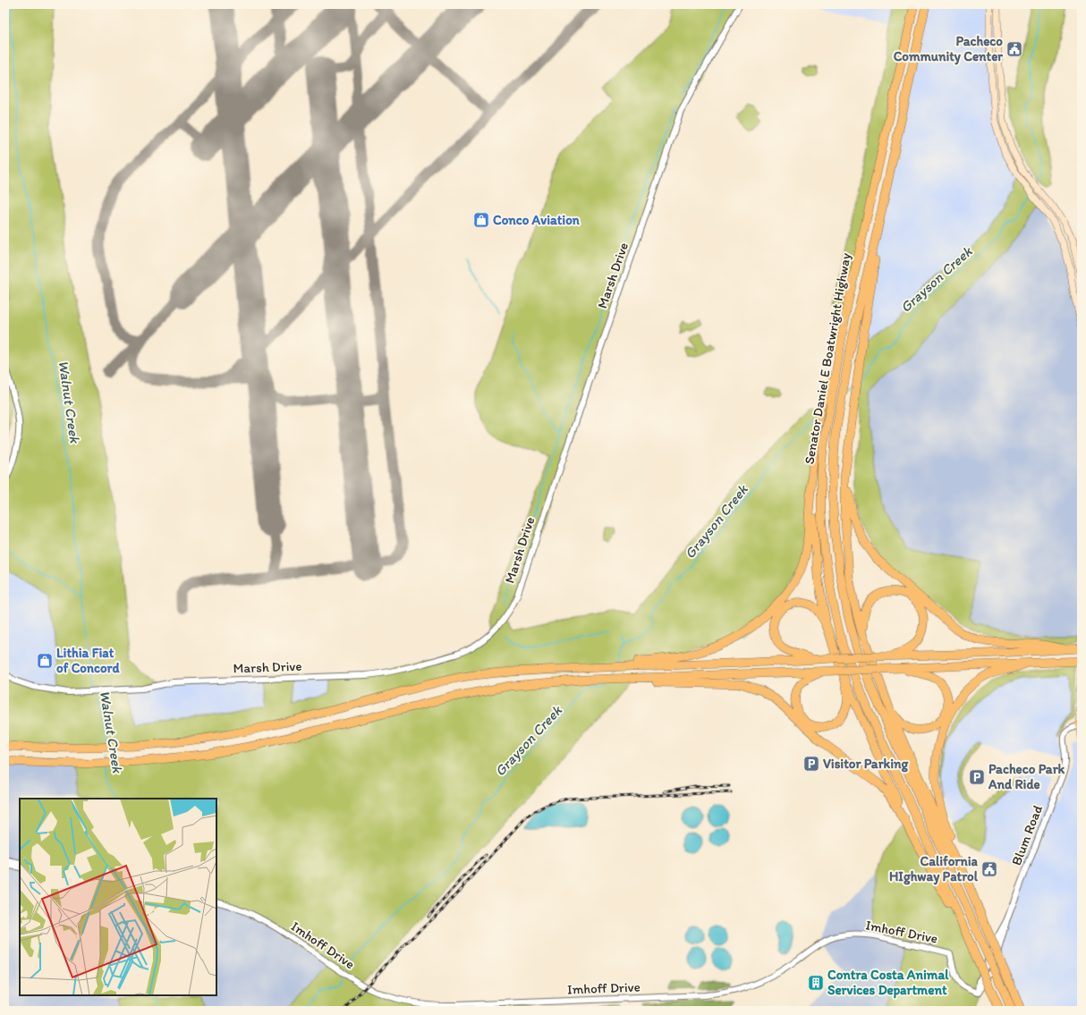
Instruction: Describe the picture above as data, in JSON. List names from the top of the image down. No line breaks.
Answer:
{"streets":{"highway":["Senator Daniel E Boatwright Highway"],"street":["Marsh Drive","Blum Road","Imhoff Drive"]},"crossings":[["Blum Road","Imhoff Drive"]],"water":["Grayson Creek","Walnut Creek"],"places":{"public building":["Pacheco Community Center","California HIghway Patrol"],"shop":["Conco Aviation","Lithia Fiat of Concord"],"parking":["Visitor Parking","Pacheco Park And Ride"],"building":["Contra Costa Animal Services Department"]}}
